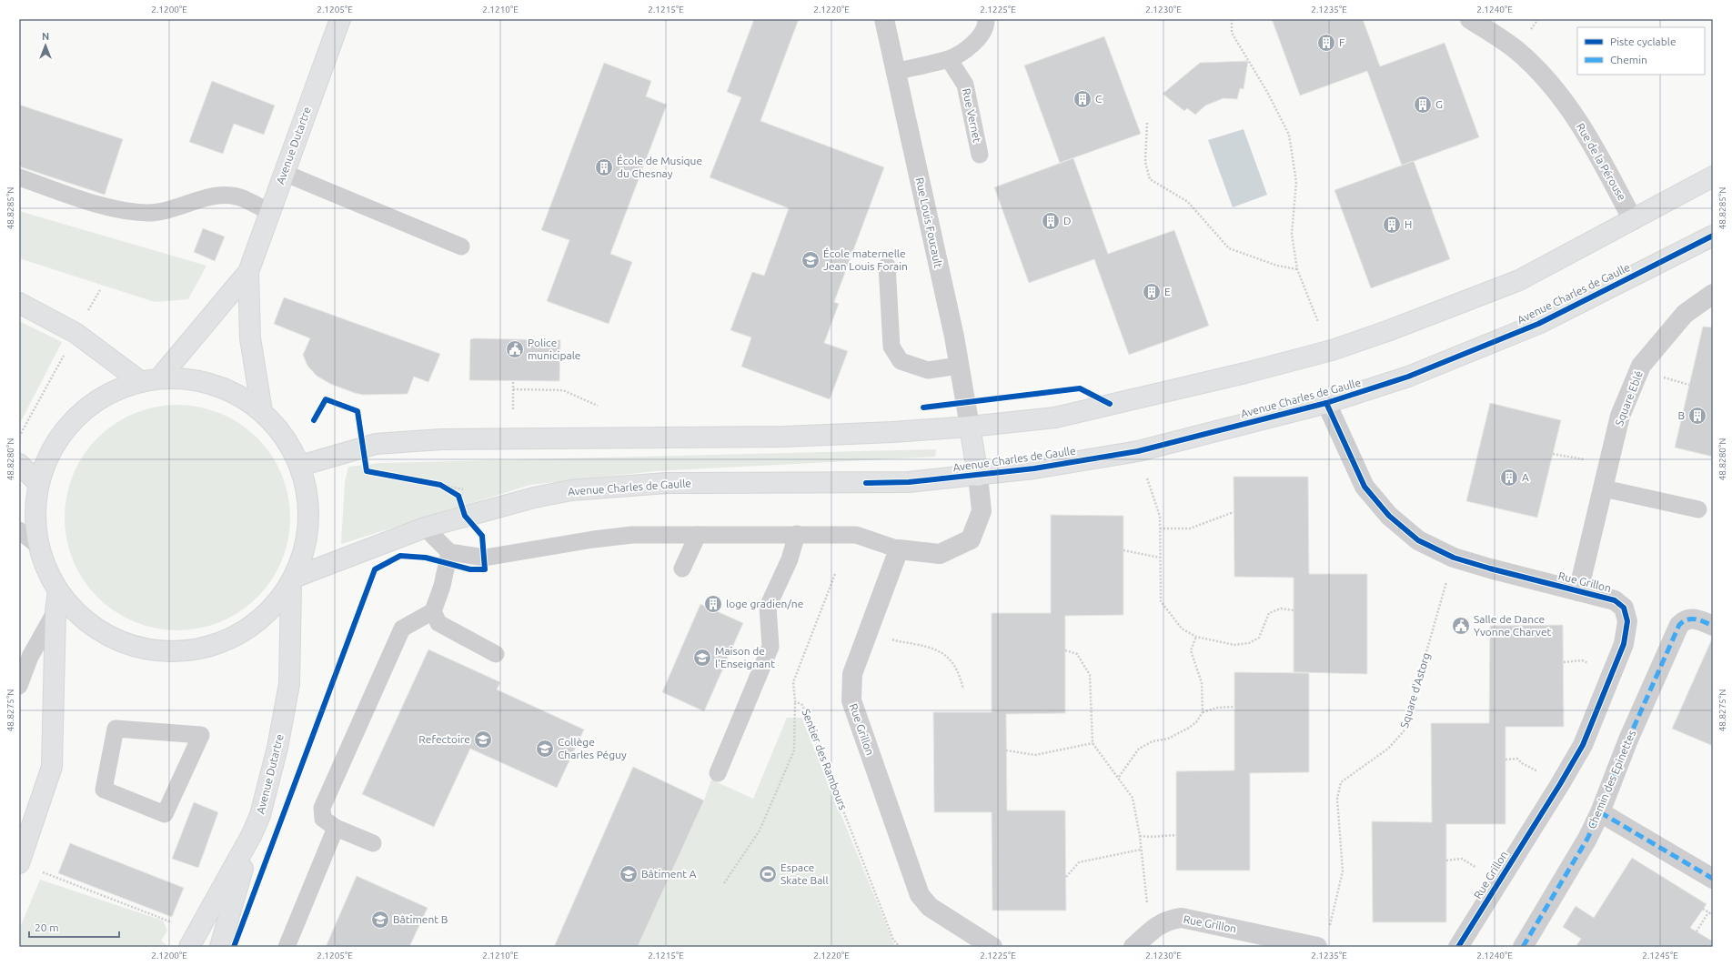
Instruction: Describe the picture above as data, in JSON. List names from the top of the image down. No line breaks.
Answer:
{"streets":{"main road":["Avenue Dutartre","Avenue Charles de Gaulle"],"street":["Rue de la Pérouse","Rue Louis Foucault","Square Eblé","Rue Grillon","Chemin des Epinettes"],"lane":["Rue Vernet"],"path":["Square d'Astorg","Sentier des Rambours"]},"crossings":[["Avenue Dutartre","Avenue Charles de Gaulle"],["Rue Louis Foucault","Avenue Charles de Gaulle"],["Avenue Charles de Gaulle","Rue Grillon"],["Square Eblé","Rue Grillon"],["Rue Grillon","Square d'Astorg"]],"places":{"building":["F","C","G","École de Musique du Chesnay","D","H","E","B","A","loge gradien/ne"],"school or university":["École maternelle Jean Louis Forain","Maison de l'Enseignant","Refectoire","Collège Charles Péguy","Bâtiment A","Bâtiment B"],"public building":["Police municipale","Salle de Dance Yvonne Charvet"],"sports":["Espace Skate Ball"]},"legend":["Piste cyclable","Chemin"],"scale_bar":"20 m","north":"top","coordinates":["2.1200°E","2.1205°E","2.1210°E","2.1215°E","2.1220°E","2.1225°E","2.1230°E","2.1235°E","2.1240°E","48.8285°N","48.8280°N","48.8275°N","2.1245°E"]}
